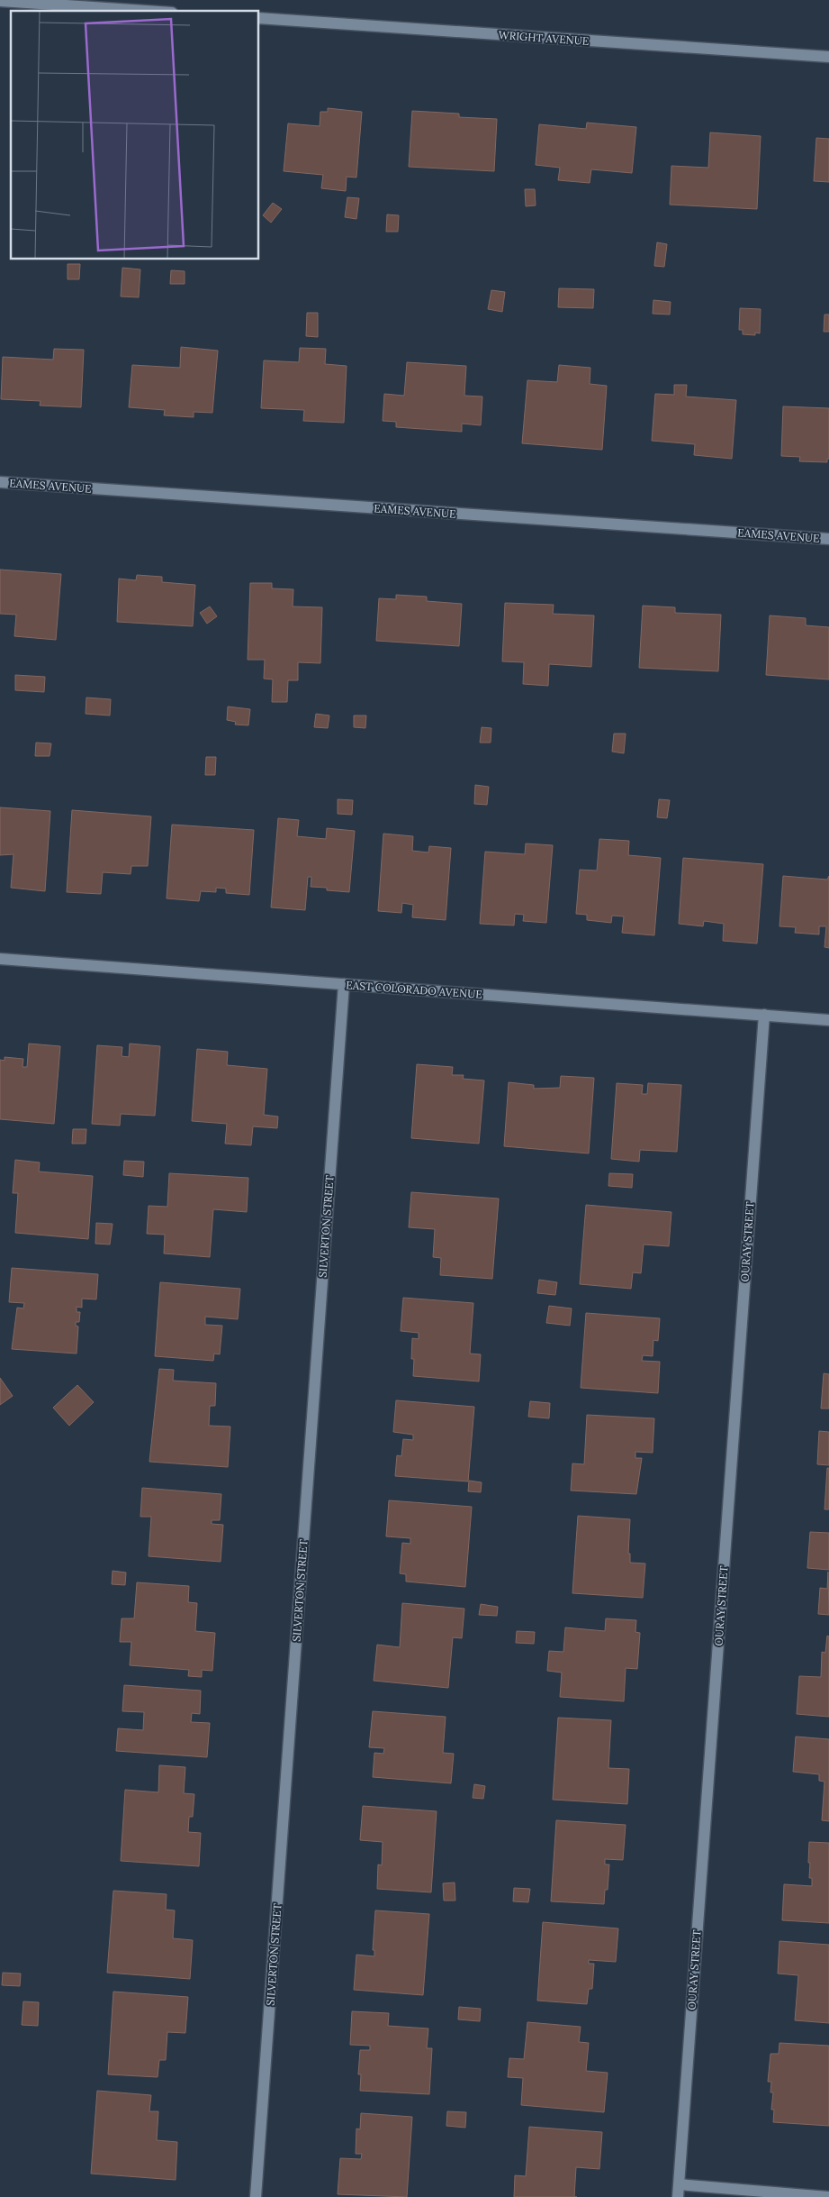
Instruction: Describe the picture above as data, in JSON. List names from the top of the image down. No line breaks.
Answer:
{"streets":{"street":["WRIGHT AVENUE","EAMES AVENUE","EAST COLORADO AVENUE","SILVERTON STREET","OURAY STREET"]},"crossings":[["EAST COLORADO AVENUE","SILVERTON STREET"],["EAST COLORADO AVENUE","OURAY STREET"]]}
